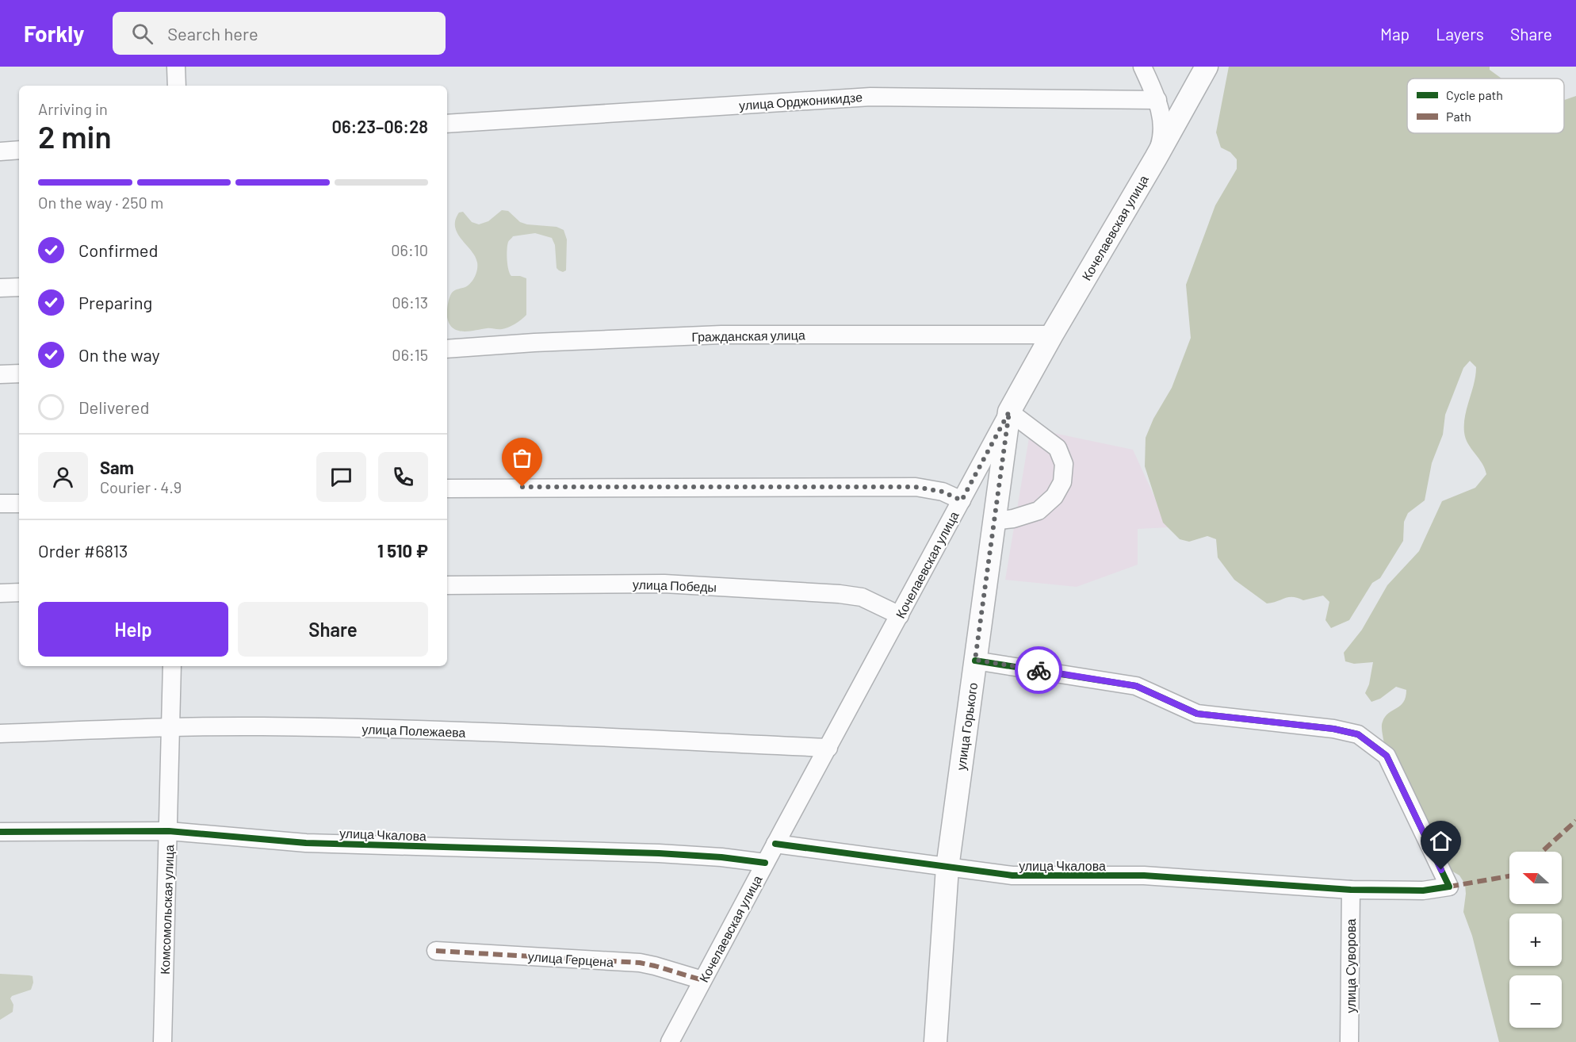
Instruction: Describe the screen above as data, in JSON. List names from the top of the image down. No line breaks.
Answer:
{"streets":{"main road":["Кочелаевская улица","улица Горького"],"street":["улица Орджоникидзе","Гражданская улица","улица Победы","улица Полежаева","улица Чкалова","Комсомольская улица","улица Герцена","улица Суворова"]},"crossings":[["Кочелаевская улица","Гражданская улица"],["Кочелаевская улица","улица Победы"],["Кочелаевская улица","улица Горького"],["Кочелаевская улица","улица Полежаева"],["Кочелаевская улица","улица Чкалова"],["Кочелаевская улица","улица Герцена"],["улица Горького","улица Чкалова"],["улица Полежаева","Комсомольская улица"],["улица Чкалова","Комсомольская улица"],["улица Чкалова","улица Суворова"]],"legend":["Cycle path","Path"],"north":"left","page":{"header":"Forkly","search":"Search here","nav":["Map","Layers","Share"],"heading":["2 min","Arriving in","06:23–06:28"],"panel":["Sam","Courier · 4.9","Order #6813","1 510 ₽"],"bar":"On the way · 250 m","list":[["Confirmed","06:10"],["Preparing","06:13"],["On the way","06:15"],"Delivered"],"buttons":["Help","Share"],"map_buttons":["+","−"]}}
